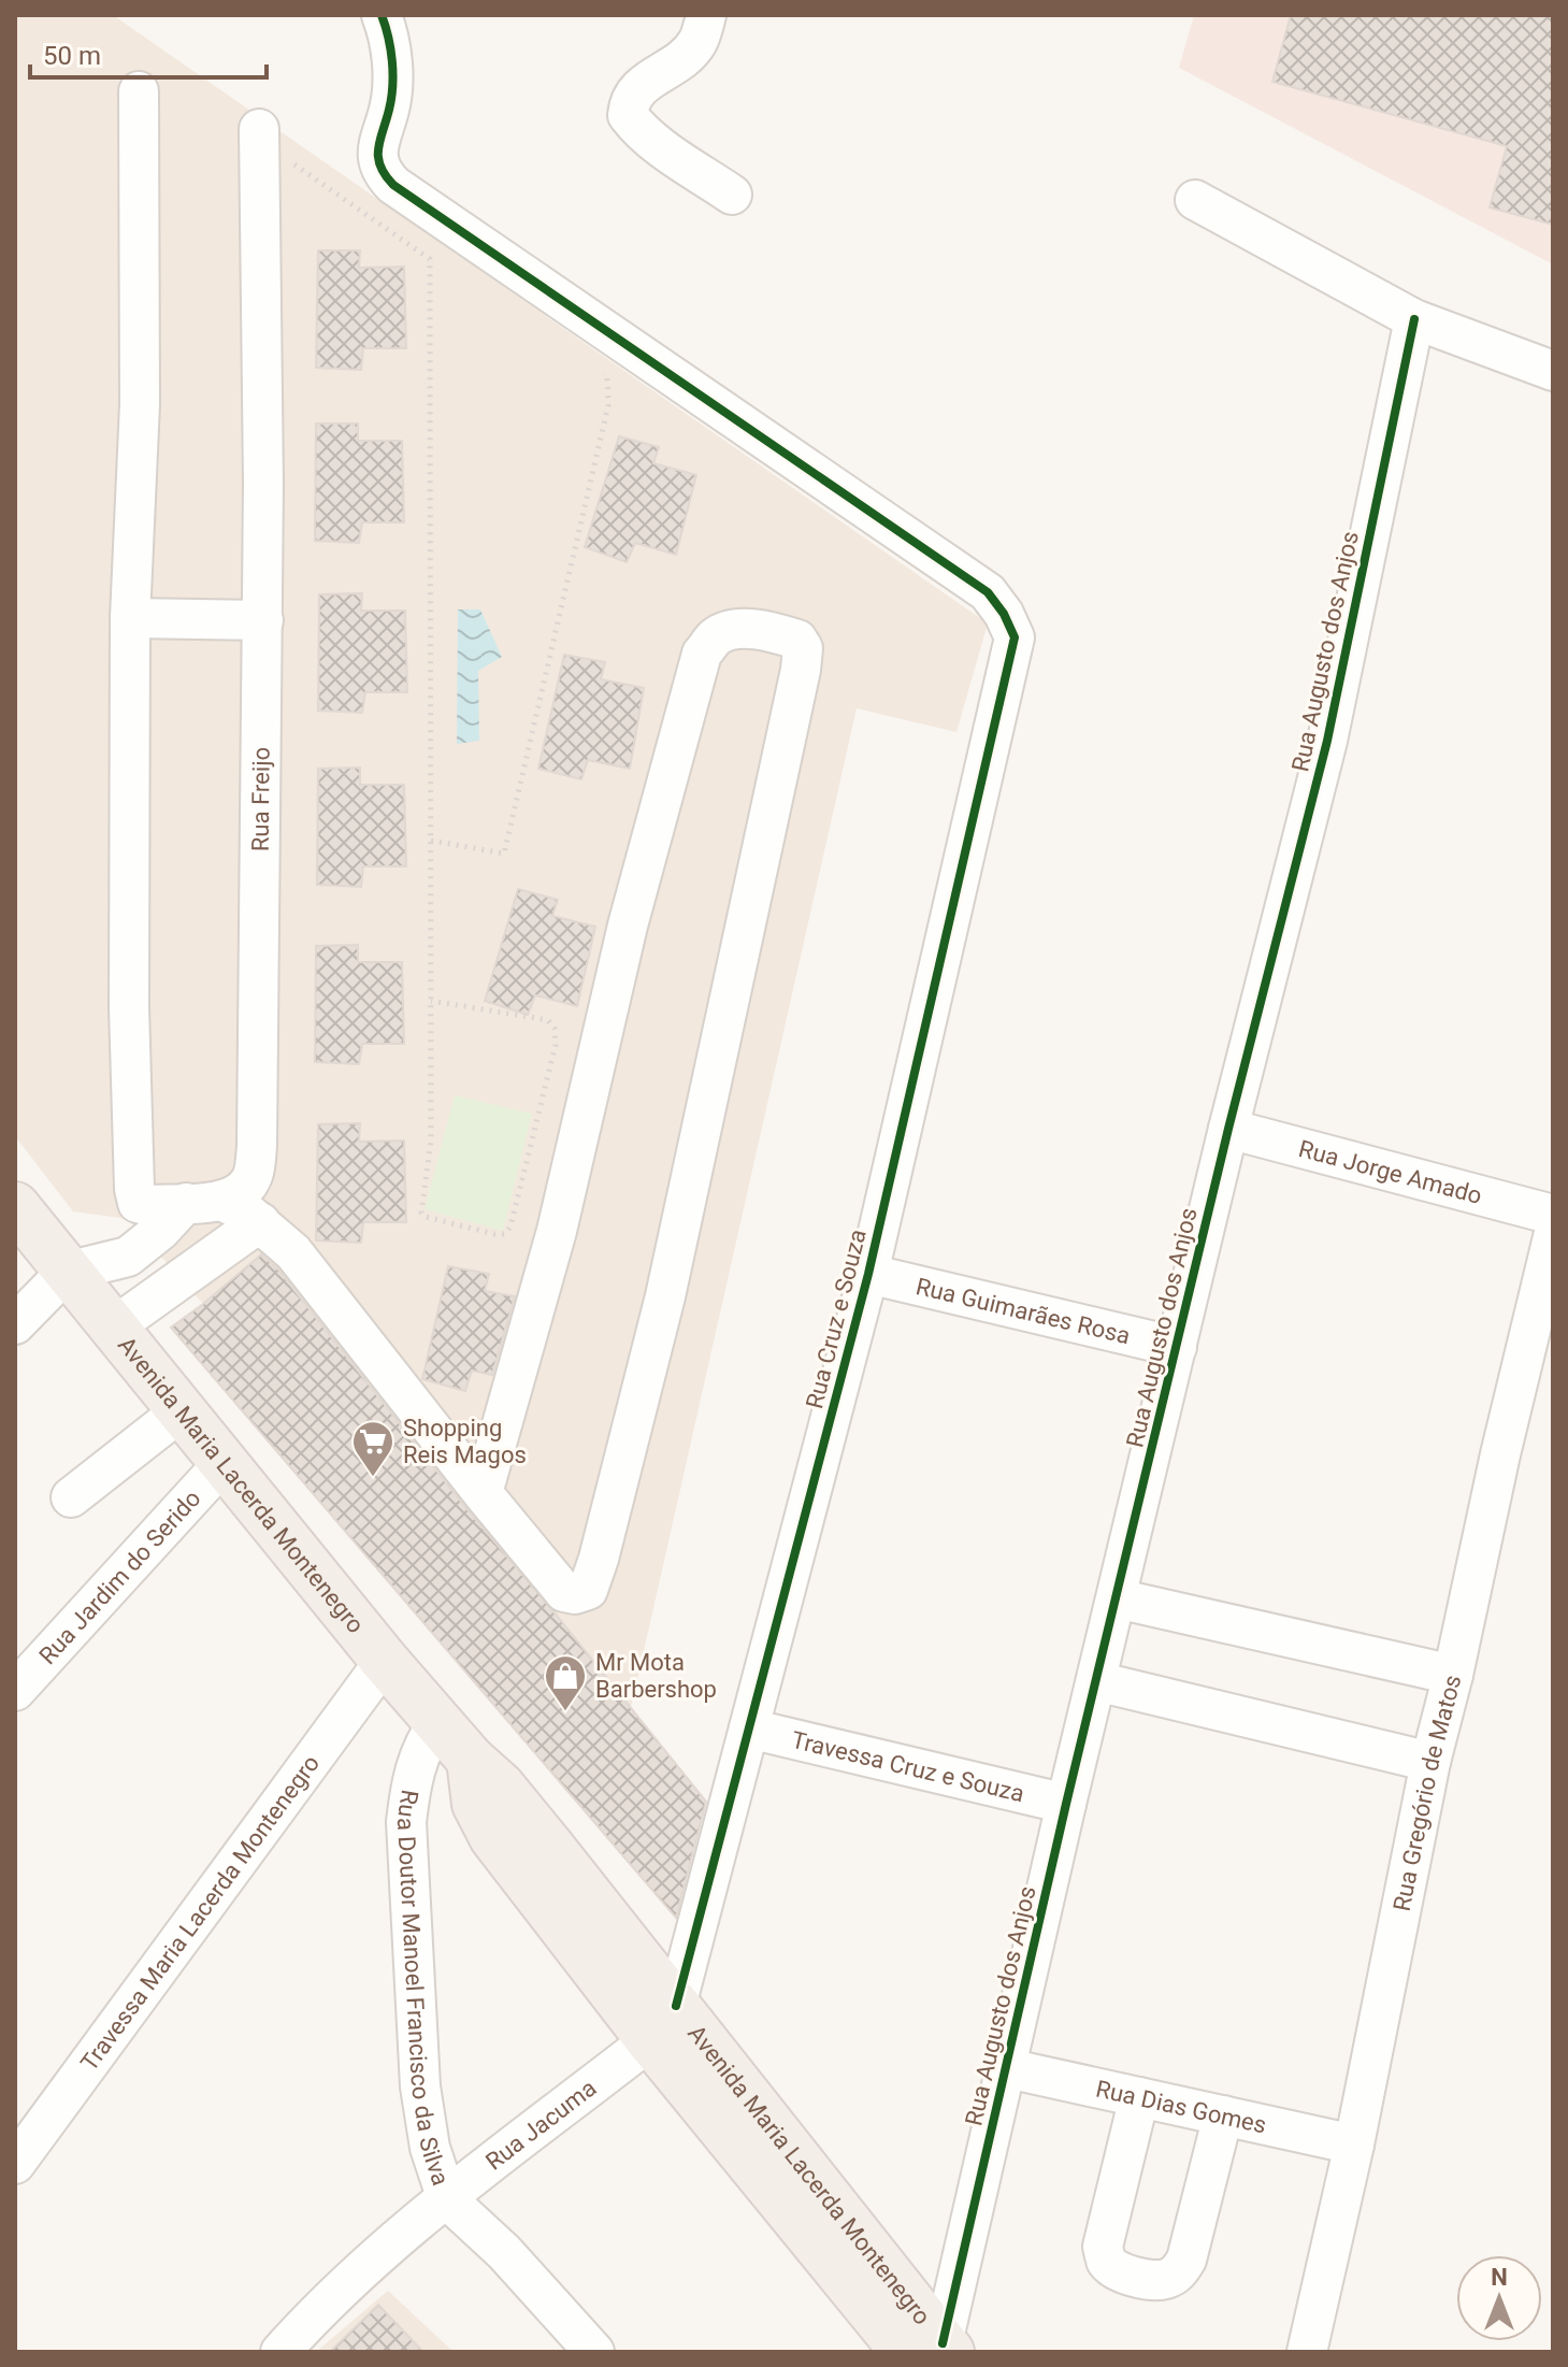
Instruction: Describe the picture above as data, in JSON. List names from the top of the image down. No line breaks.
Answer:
{"streets":{"main road":["Avenida Maria Lacerda Montenegro"],"street":["Rua Augusto dos Anjos","Rua Freijo","Rua Jorge Amado","Rua Guimarães Rosa","Rua Cruz e Souza","Rua Jardim do Serido","Travessa Cruz e Souza","Rua Gregório de Matos","Travessa Maria Lacerda Montenegro","Rua Doutor Manoel Francisco da Silva","Rua Dias Gomes","Rua Jacuma"]},"crossings":[["Rua Augusto dos Anjos","Rua Jorge Amado"],["Rua Augusto dos Anjos","Rua Guimarães Rosa"],["Rua Augusto dos Anjos","Avenida Maria Lacerda Montenegro"],["Rua Augusto dos Anjos","Travessa Cruz e Souza"],["Rua Augusto dos Anjos","Rua Dias Gomes"],["Rua Guimarães Rosa","Rua Cruz e Souza"],["Rua Cruz e Souza","Avenida Maria Lacerda Montenegro"],["Rua Cruz e Souza","Travessa Cruz e Souza"],["Rua Cruz e Souza","Rua Jacuma"],["Avenida Maria Lacerda Montenegro","Rua Jardim do Serido"],["Avenida Maria Lacerda Montenegro","Travessa Maria Lacerda Montenegro"],["Avenida Maria Lacerda Montenegro","Rua Doutor Manoel Francisco da Silva"],["Avenida Maria Lacerda Montenegro","Rua Jacuma"],["Rua Gregório de Matos","Rua Dias Gomes"],["Rua Doutor Manoel Francisco da Silva","Rua Jacuma"]],"places":{"supermarket":["Shopping Reis Magos"],"shop":["Mr Mota Barbershop"]},"scale_bar":"50 m","north":"top"}
